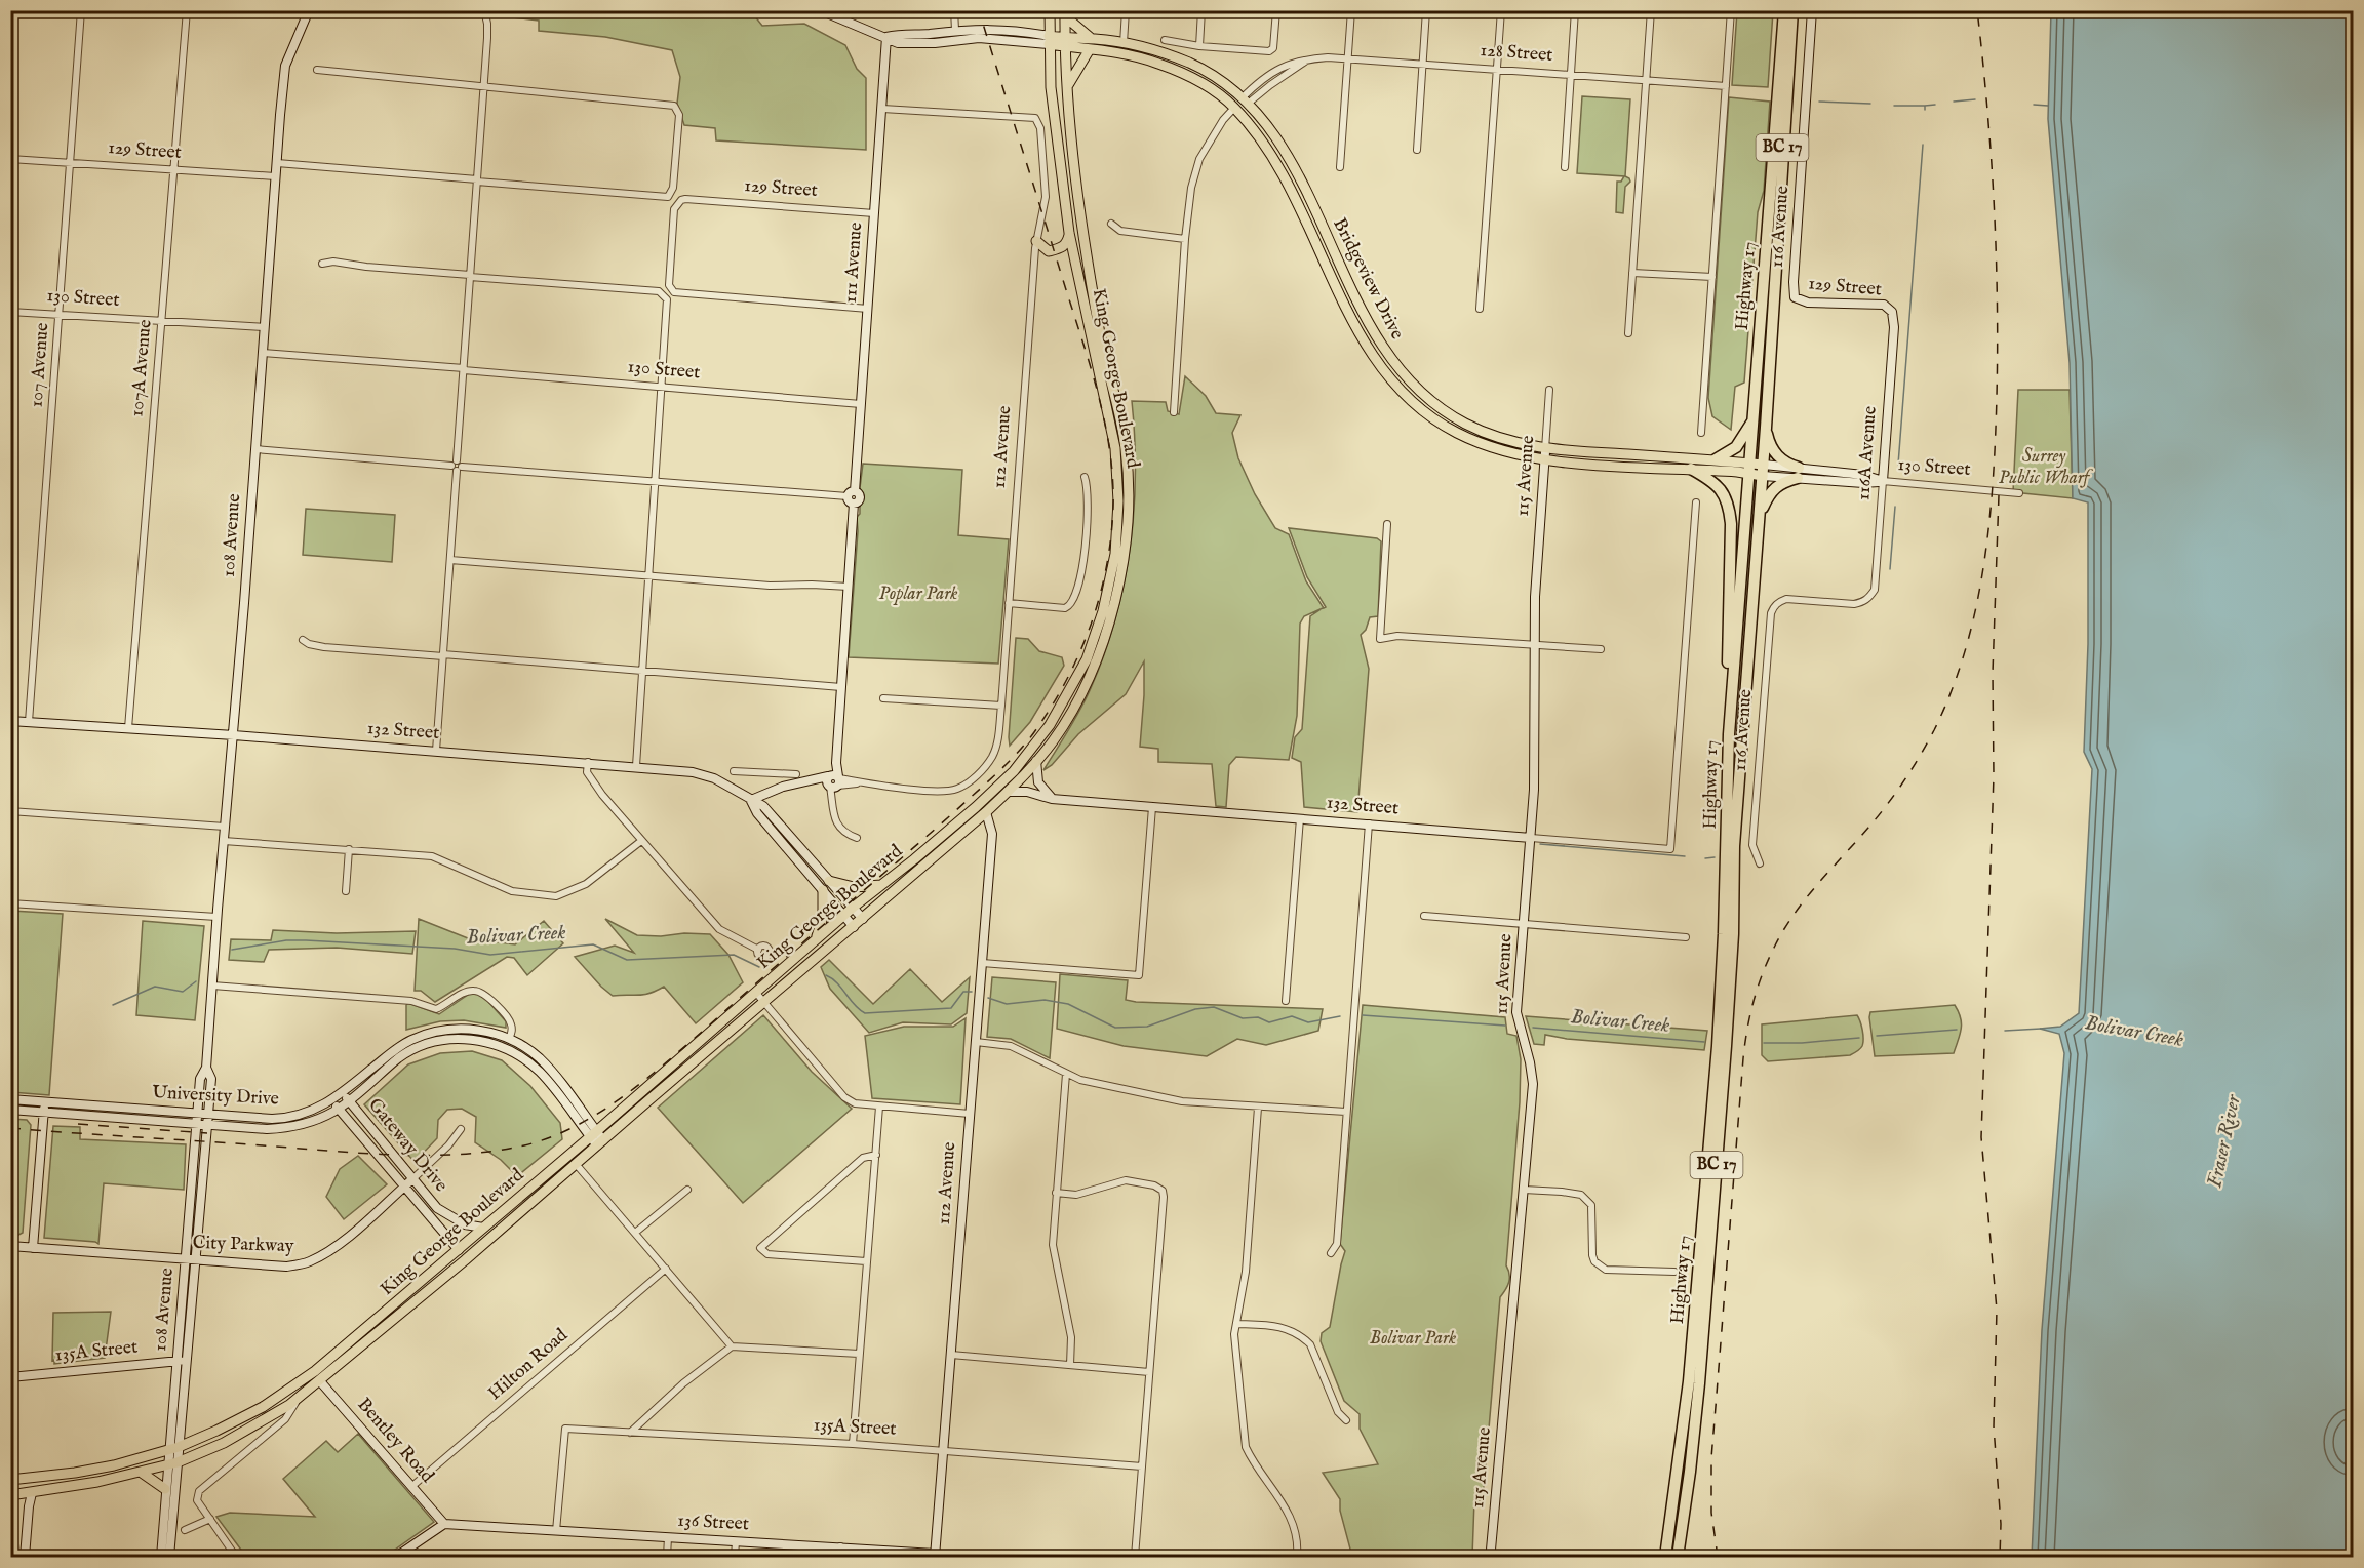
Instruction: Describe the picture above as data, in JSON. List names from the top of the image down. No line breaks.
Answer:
{"streets":{"highway":["BC 17","Highway 17"],"main road":["128 Street","129 Street","116 Avenue","111 Avenue","Bridgeview Drive","130 Street","King George Boulevard","112 Avenue","116A Avenue","115 Avenue","108 Avenue","132 Street","University Drive","Gateway Drive","City Parkway","135A Street","Bentley Road","136 Street"],"street":["107 Avenue","107A Avenue","Hilton Road"]},"crossings":[["128 Street","Bridgeview Drive"],["129 Street","116 Avenue"],["129 Street","111 Avenue"],["129 Street","107 Avenue"],["129 Street","107A Avenue"],["129 Street","116A Avenue"],["129 Street","108 Avenue"],["116 Avenue","116A Avenue"],["111 Avenue","130 Street"],["111 Avenue","112 Avenue"],["Bridgeview Drive","Highway 17"],["Bridgeview Drive","130 Street"],["Bridgeview Drive","King George Boulevard"],["Bridgeview Drive","115 Avenue"],["Highway 17","130 Street"],["130 Street","107 Avenue"],["130 Street","107A Avenue"],["130 Street","116A Avenue"],["130 Street","108 Avenue"],["107 Avenue","132 Street"],["107A Avenue","132 Street"],["King George Boulevard","112 Avenue"],["King George Boulevard","108 Avenue"],["King George Boulevard","132 Street"],["King George Boulevard","University Drive"],["King George Boulevard","Gateway Drive"],["King George Boulevard","Bentley Road"],["112 Avenue","135A Street"],["112 Avenue","136 Street"],["115 Avenue","132 Street"],["108 Avenue","132 Street"],["108 Avenue","University Drive"],["108 Avenue","City Parkway"],["108 Avenue","135A Street"],["University Drive","Gateway Drive"],["Gateway Drive","City Parkway"],["135A Street","136 Street"],["Hilton Road","Bentley Road"],["Bentley Road","136 Street"]],"water":["Bolivar Creek","Fraser River"],"parks":["Surrey Public Wharf","Poplar Park","Bolivar Park"]}
